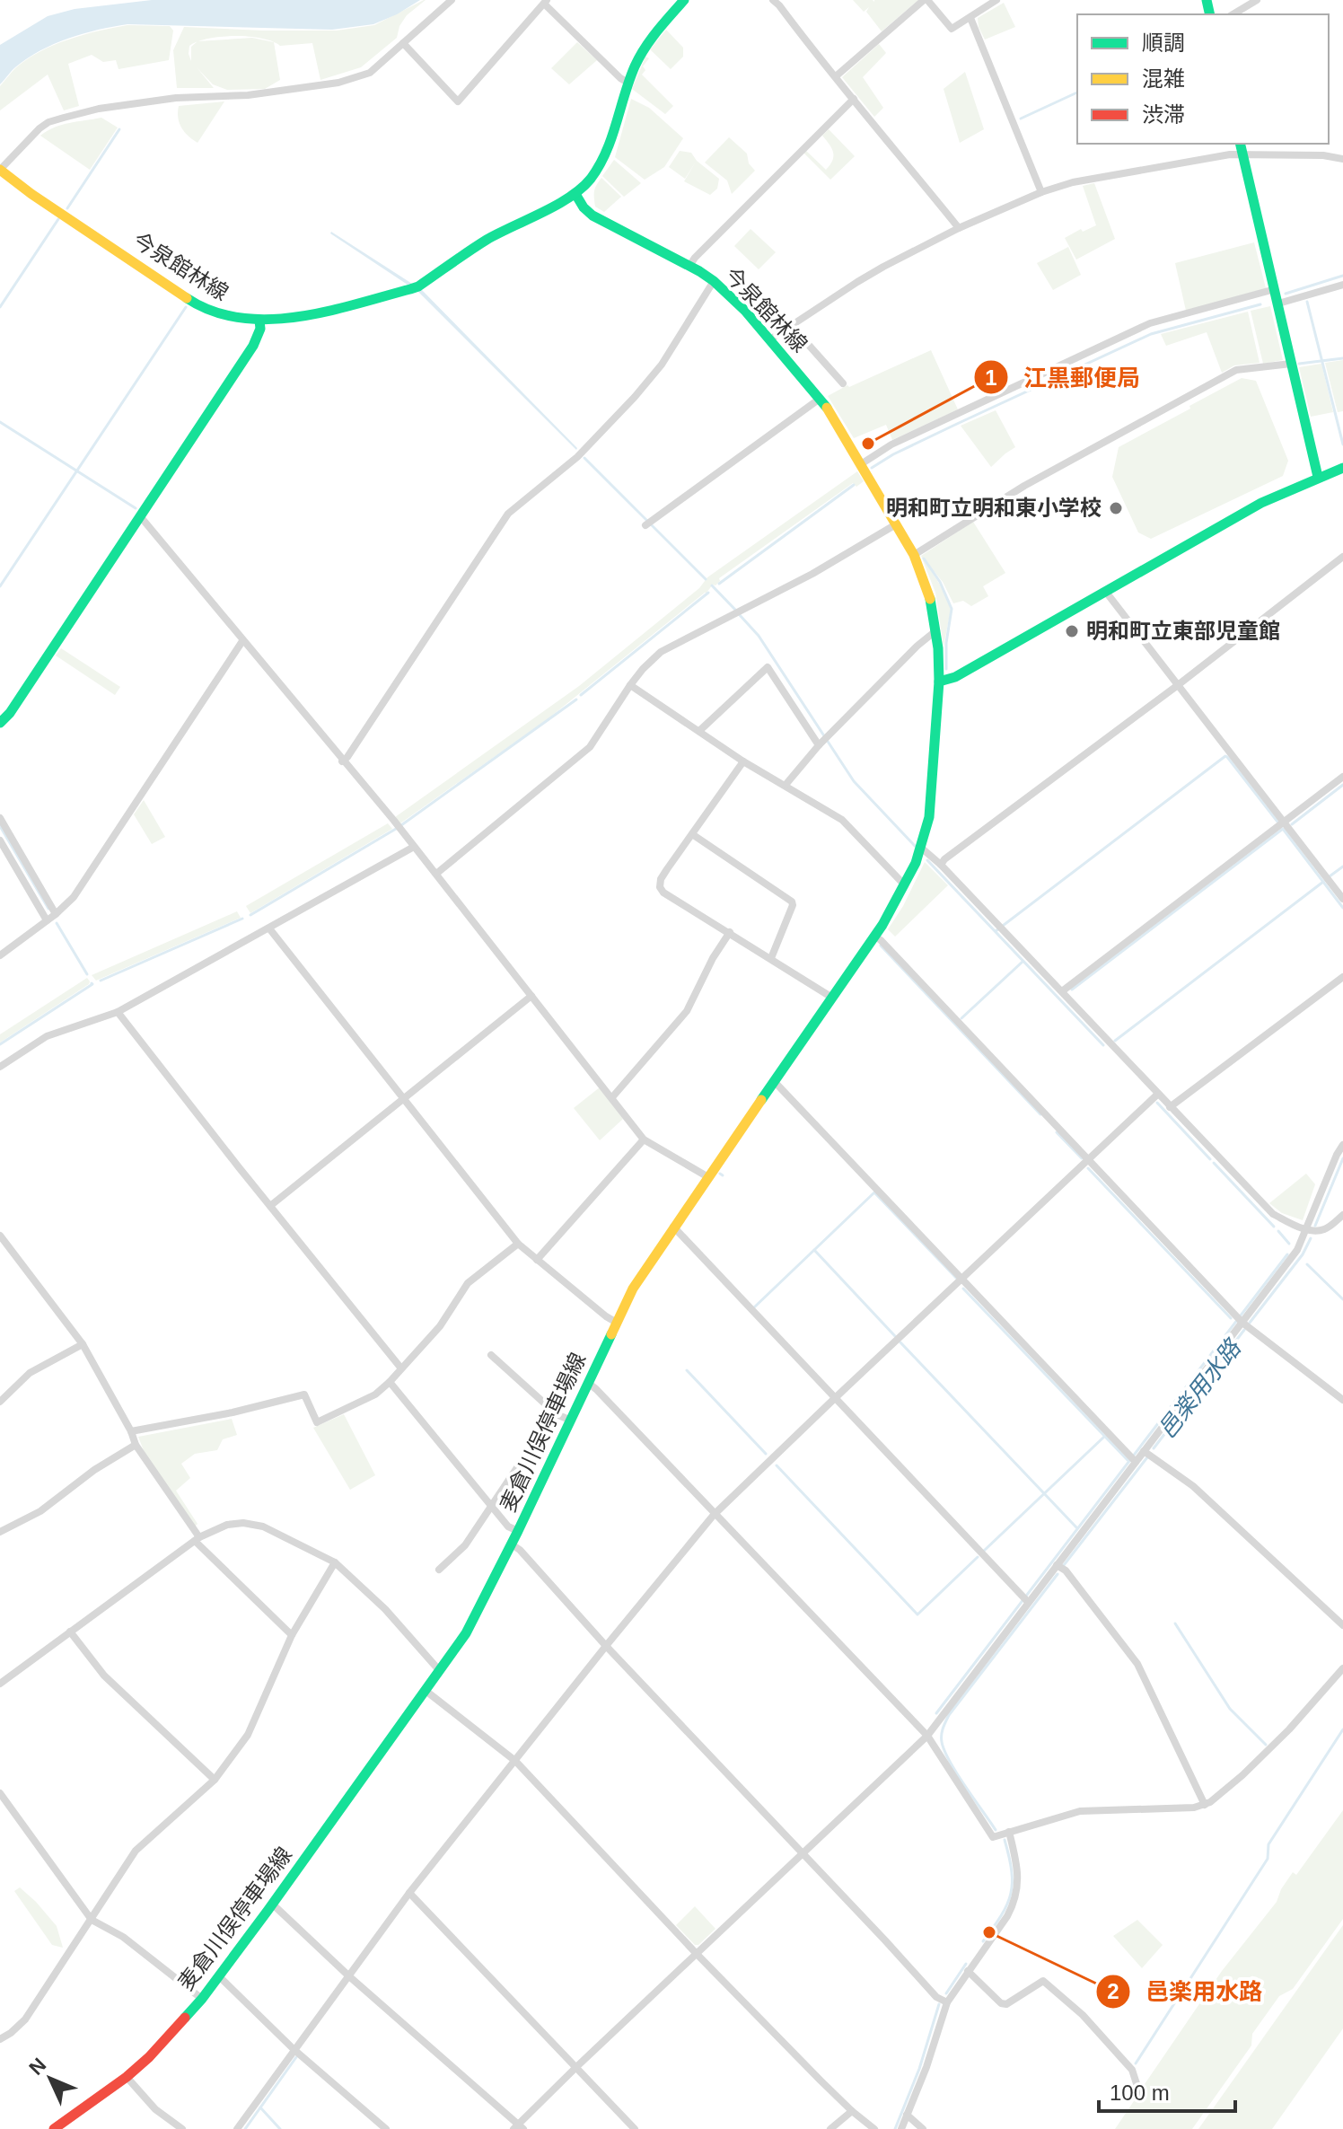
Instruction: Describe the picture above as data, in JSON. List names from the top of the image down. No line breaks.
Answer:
{"streets":{"main road":["今泉館林線","麦倉川俣停車場線"]},"crossings":[["今泉館林線","麦倉川俣停車場線"]],"water":["邑楽用水路"],"places":["江黒郵便局","明和町立明和東小学校","明和町立東部児童館","邑楽用水路"],"legend":["順調","混雑","渋滞"],"scale_bar":"100 m","north":"top left"}
